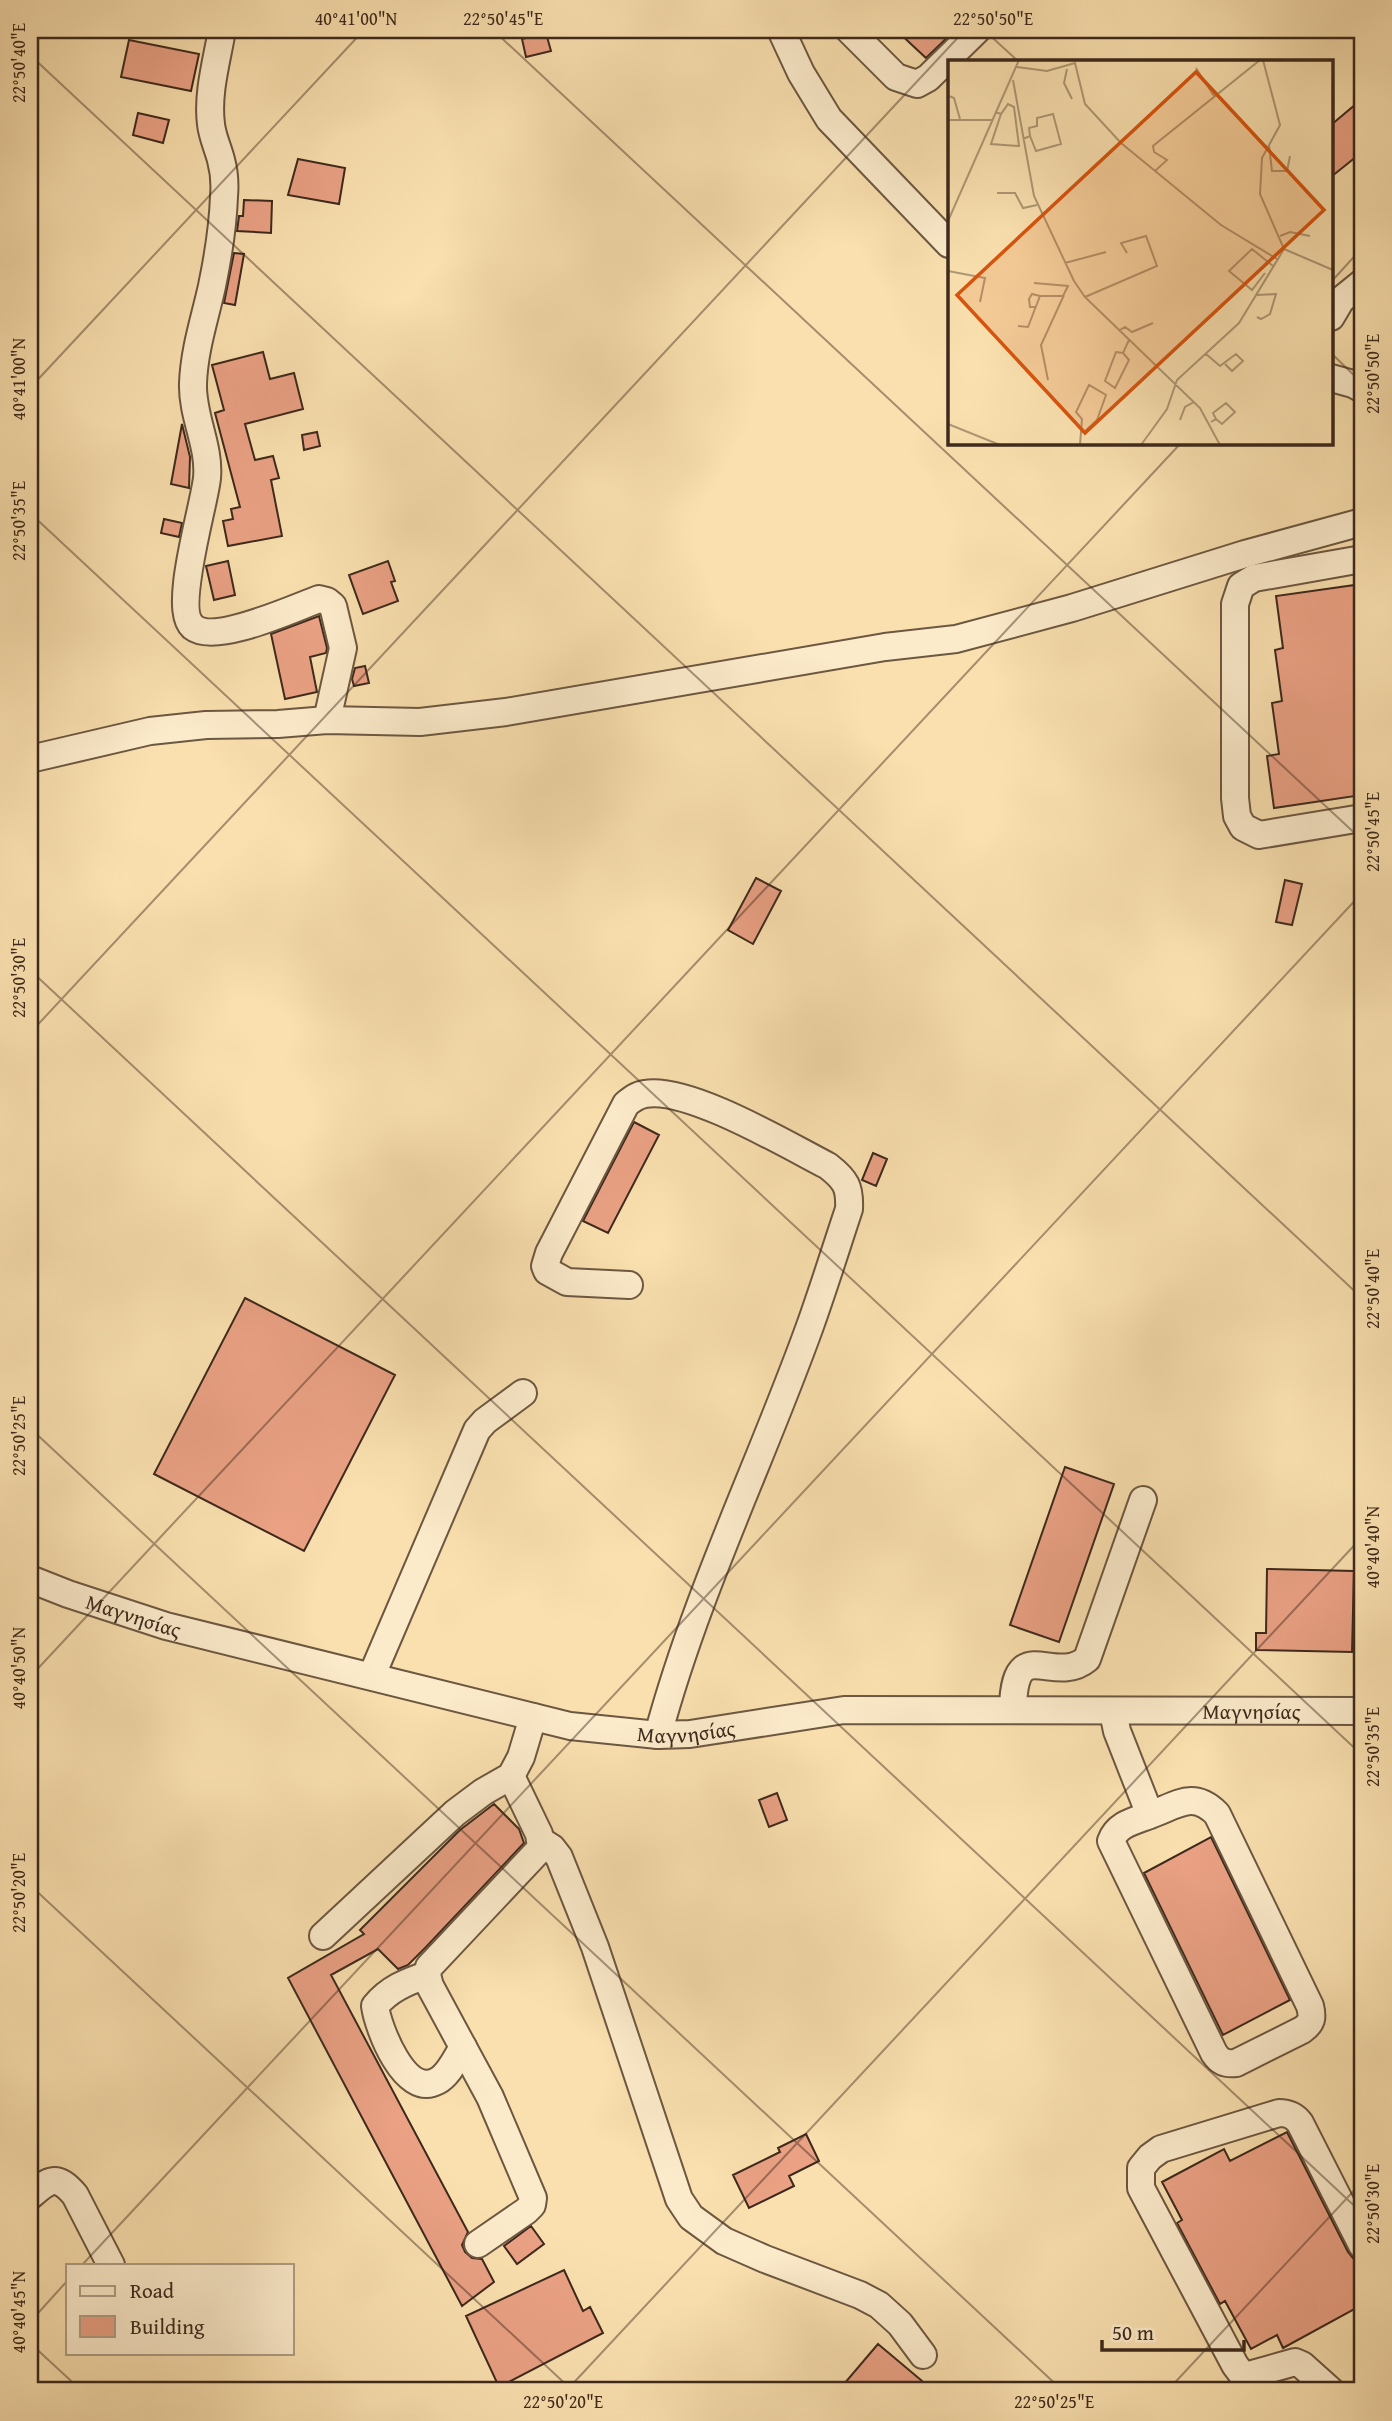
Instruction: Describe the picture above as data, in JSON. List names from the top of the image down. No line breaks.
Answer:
{"streets":{"street":["Μαγνησίας"]},"legend":["Road","Building"],"scale_bar":"50 m","coordinates":["40°41'00\"N","22°50'45\"E","22°50'50\"E","22°50'40\"E","22°50'35\"E","22°50'30\"E","22°50'25\"E","40°40'40\"N","40°40'50\"N","22°50'20\"E","40°40'45\"N"]}
